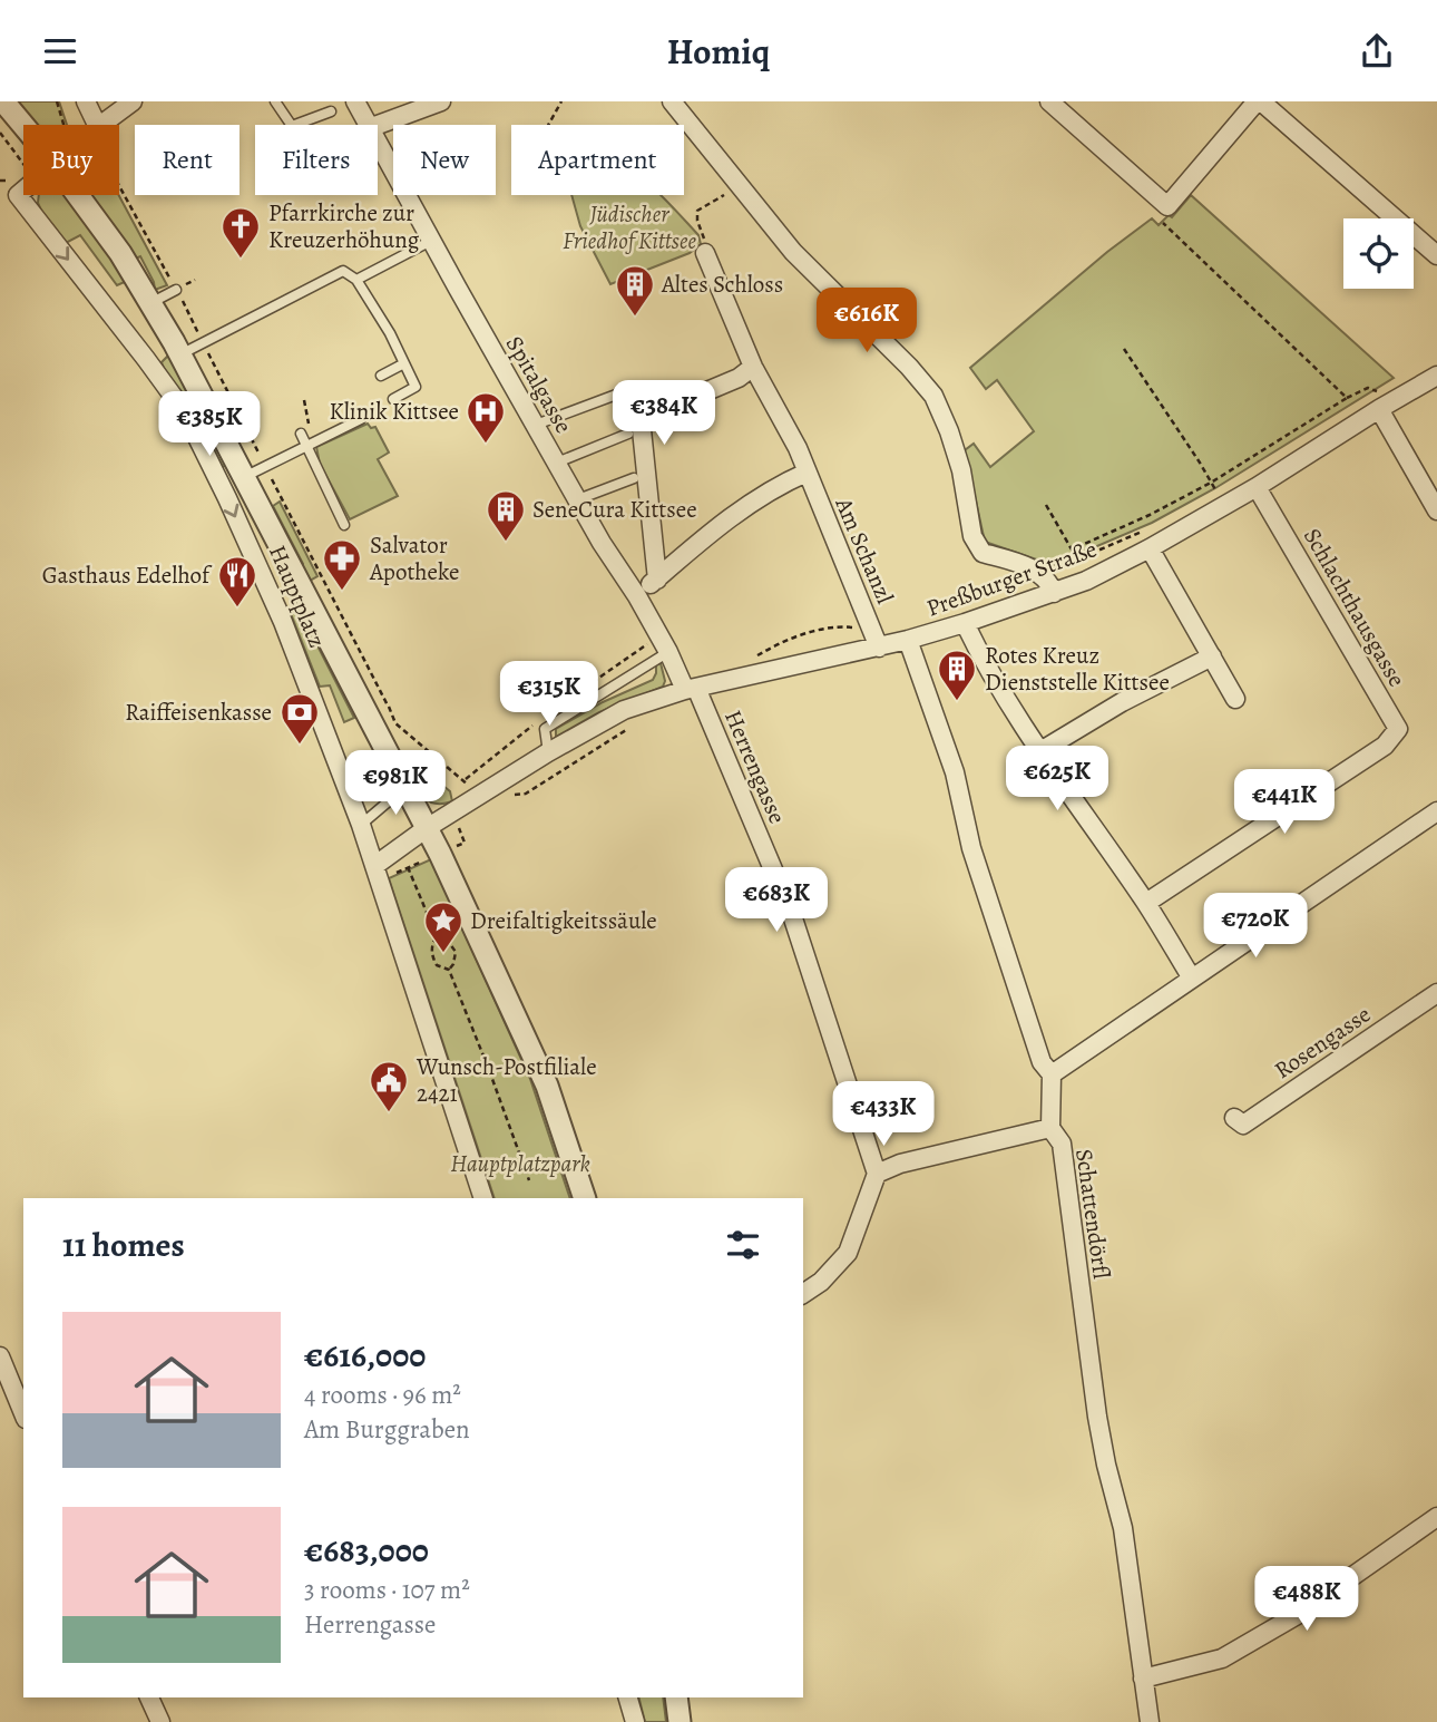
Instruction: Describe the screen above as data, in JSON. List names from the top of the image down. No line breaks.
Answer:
{"streets":{"street":["Spitalgasse","Am Schanzl","Preßburger Straße","Hauptplatz","Schlachthausgasse","Herrengasse","Rosengasse","Schattendörfl"]},"crossings":[["Spitalgasse","Preßburger Straße"],["Spitalgasse","Herrengasse"],["Am Schanzl","Preßburger Straße"],["Preßburger Straße","Hauptplatz"],["Preßburger Straße","Schlachthausgasse"],["Preßburger Straße","Herrengasse"],["Preßburger Straße","Schattendörfl"]],"parks":["Jüdischer Friedhof Kittsee","Hauptplatzpark"],"places":{"church":["Pfarrkirche zur Kreuzerhöhung"],"building":["Altes Schloss","SeneCura Kittsee","Rotes Kreuz Dienststelle Kittsee"],"hospital":["Klinik Kittsee"],"pharmacy":["Salvator Apotheke"],"restaurant":["Gasthaus Edelhof"],"bank":["Raiffeisenkasse"],"place":["Dreifaltigkeitssäule"],"public building":["Wunsch-Postfiliale 2421"]},"page":{"header":"Homiq","chip":["Buy","Rent","Filters","New","Apartment"],"price":["€616K","€384K","€385K","€315K","€625K","€981K","€441K","€683K","€720K","€433K","€488K"],"heading":"11 homes","list":[{"name":"€616,000","note":"4 rooms · 96 m² · Am Burggraben"},{"name":"€683,000","note":"3 rooms · 107 m² · Herrengasse"}]}}
